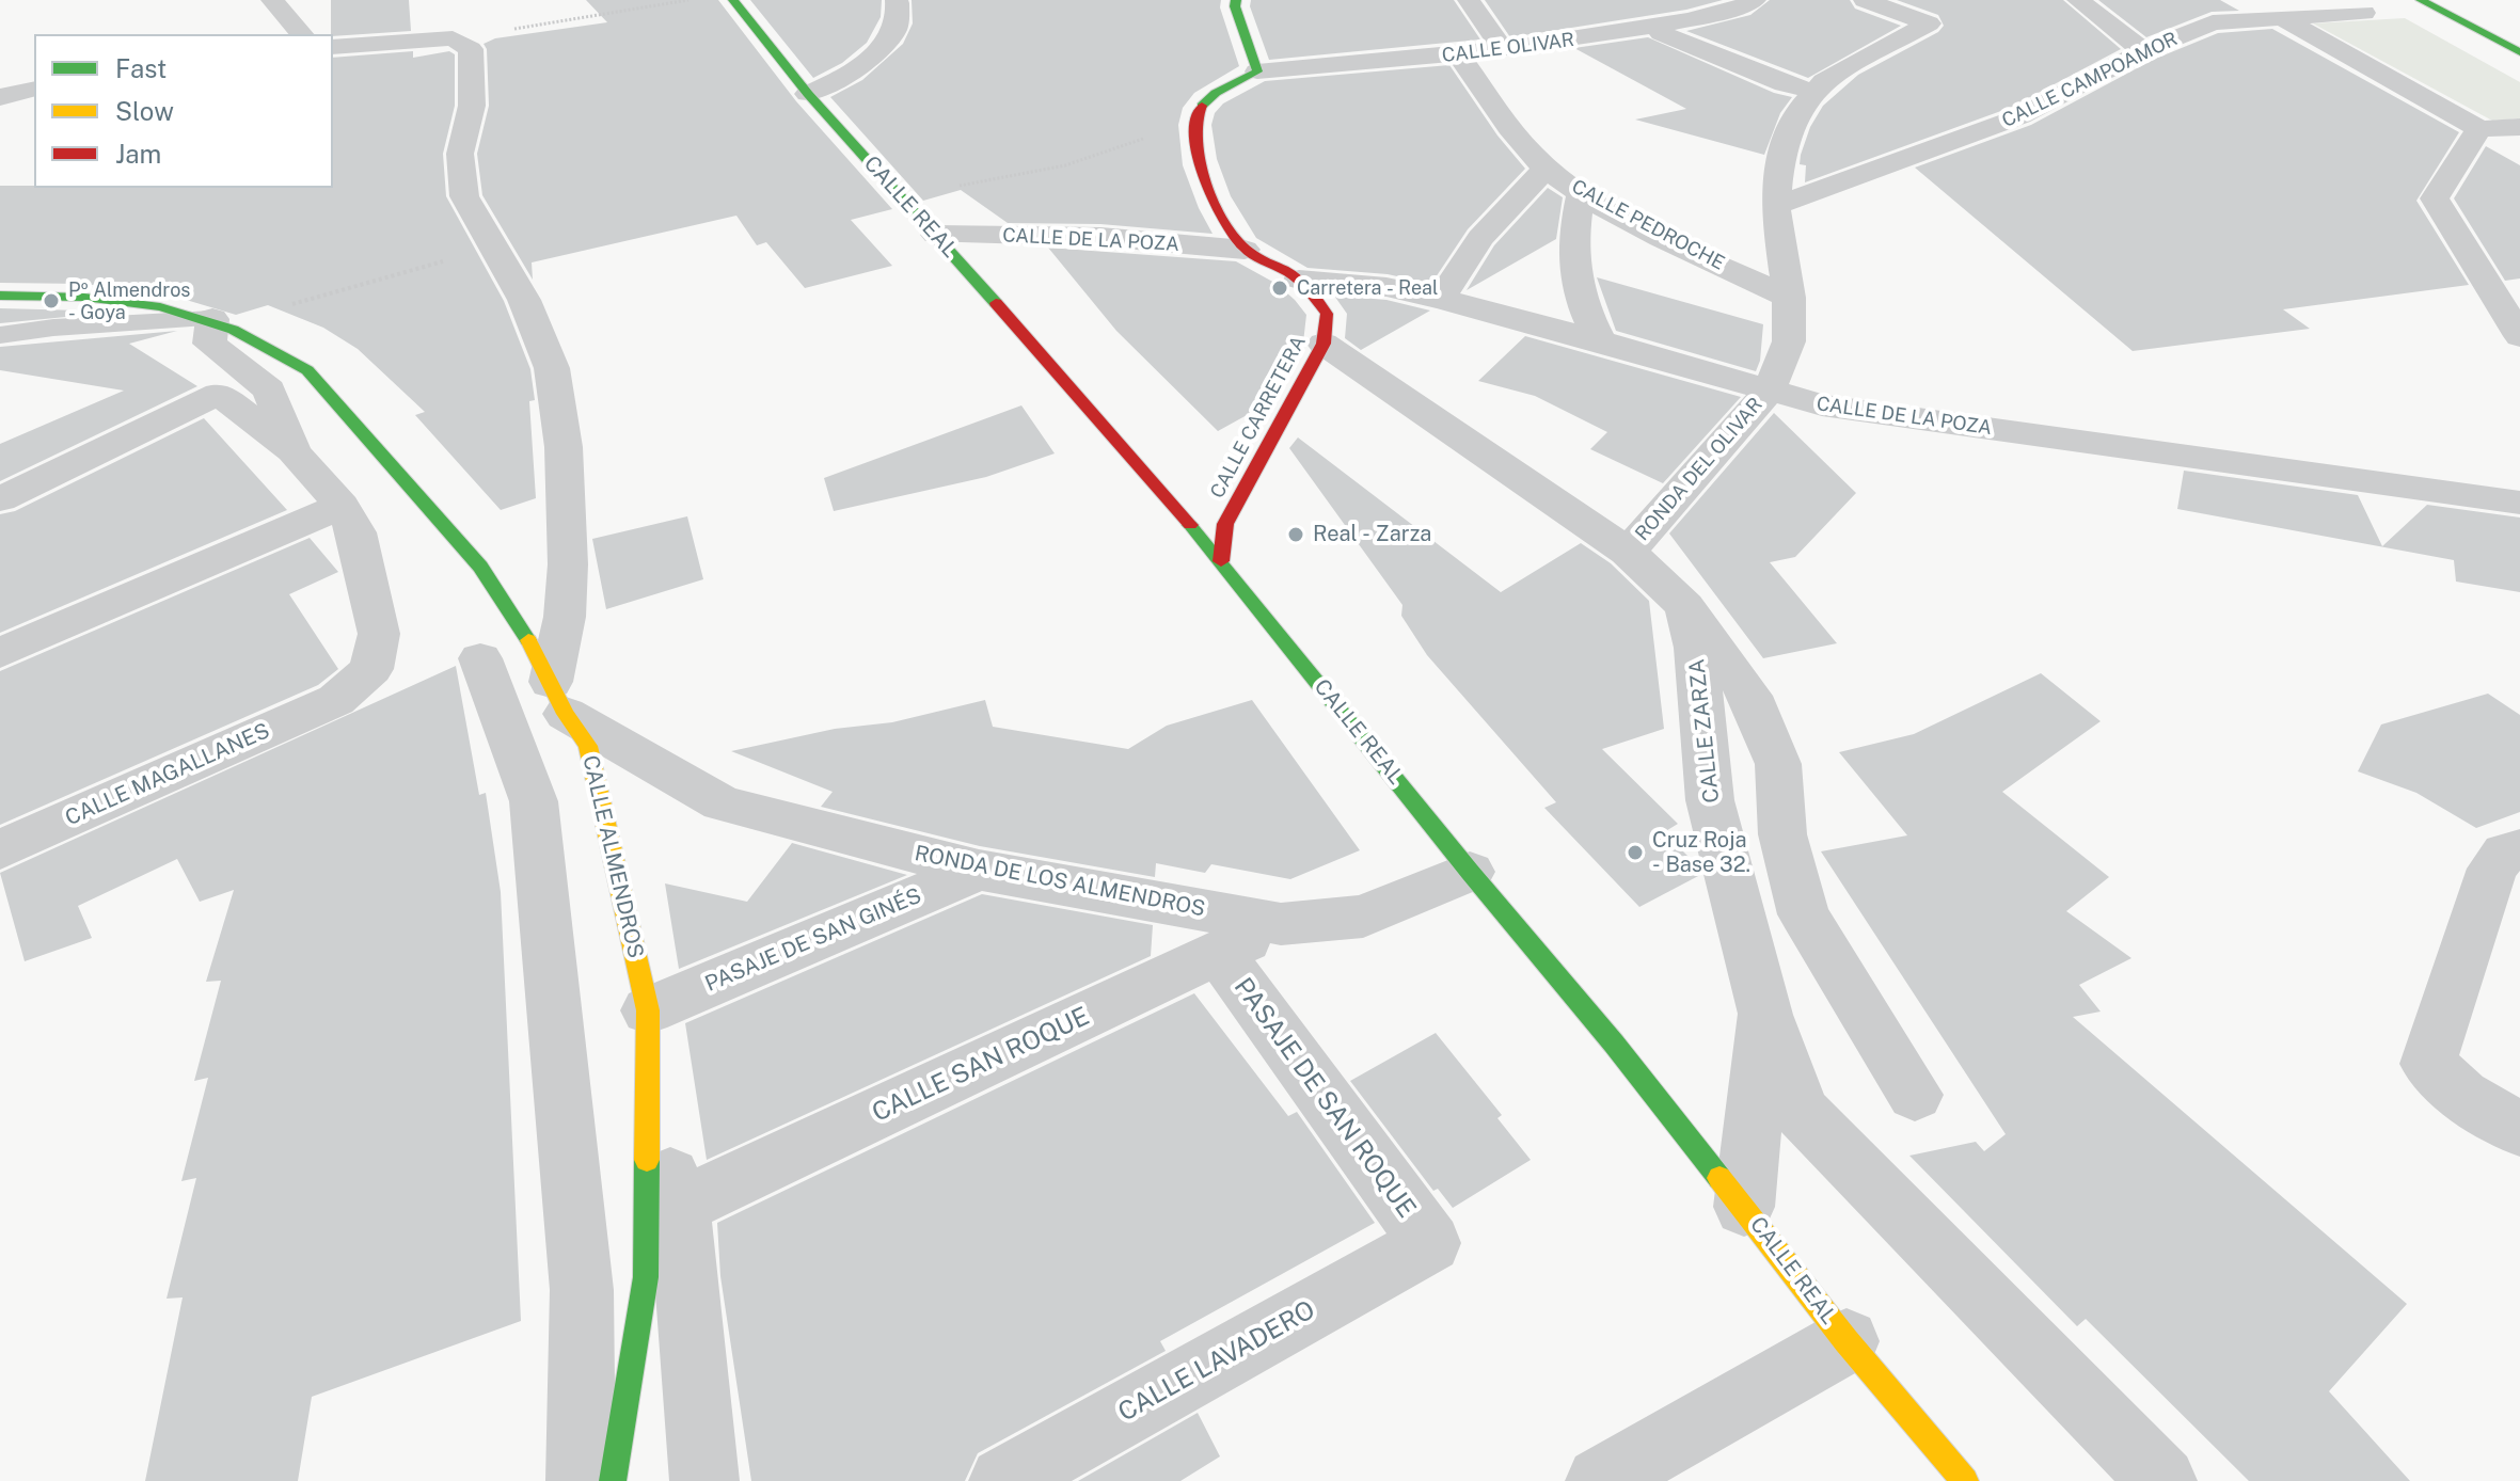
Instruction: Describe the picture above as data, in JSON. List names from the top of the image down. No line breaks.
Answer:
{"streets":{"main road":["CALLE REAL","CALLE CARRETERA","CALLE ALMENDROS"],"street":["CALLE OLIVAR","CALLE CAMPOAMOR","CALLE PEDROCHE","CALLE DE LA POZA","RONDA DEL OLIVAR","CALLE ZARZA","CALLE MAGALLANES","RONDA DE LOS ALMENDROS","PASAJE DE SAN GINÉS","CALLE SAN ROQUE","PASAJE DE SAN ROQUE","CALLE LAVADERO"]},"crossings":[["CALLE OLIVAR","CALLE PEDROCHE"],["CALLE OLIVAR","CALLE DE LA POZA"],["CALLE OLIVAR","CALLE CARRETERA"],["CALLE CAMPOAMOR","RONDA DEL OLIVAR"],["CALLE REAL","CALLE DE LA POZA"],["CALLE REAL","CALLE CARRETERA"],["CALLE REAL","CALLE ZARZA"],["CALLE REAL","RONDA DE LOS ALMENDROS"],["CALLE PEDROCHE","CALLE DE LA POZA"],["CALLE PEDROCHE","CALLE CARRETERA"],["CALLE PEDROCHE","RONDA DEL OLIVAR"],["CALLE DE LA POZA","CALLE CARRETERA"],["CALLE DE LA POZA","RONDA DEL OLIVAR"],["CALLE CARRETERA","CALLE ZARZA"],["RONDA DEL OLIVAR","CALLE ZARZA"],["CALLE ALMENDROS","RONDA DE LOS ALMENDROS"],["CALLE ALMENDROS","PASAJE DE SAN GINÉS"],["RONDA DE LOS ALMENDROS","PASAJE DE SAN GINÉS"],["RONDA DE LOS ALMENDROS","CALLE SAN ROQUE"],["CALLE SAN ROQUE","PASAJE DE SAN ROQUE"],["PASAJE DE SAN ROQUE","CALLE LAVADERO"]],"places":["Carretera - Real","Pº Almendros - Goya","Real - Zarza","Cruz Roja - Base 32."],"legend":["Fast","Slow","Jam"]}
